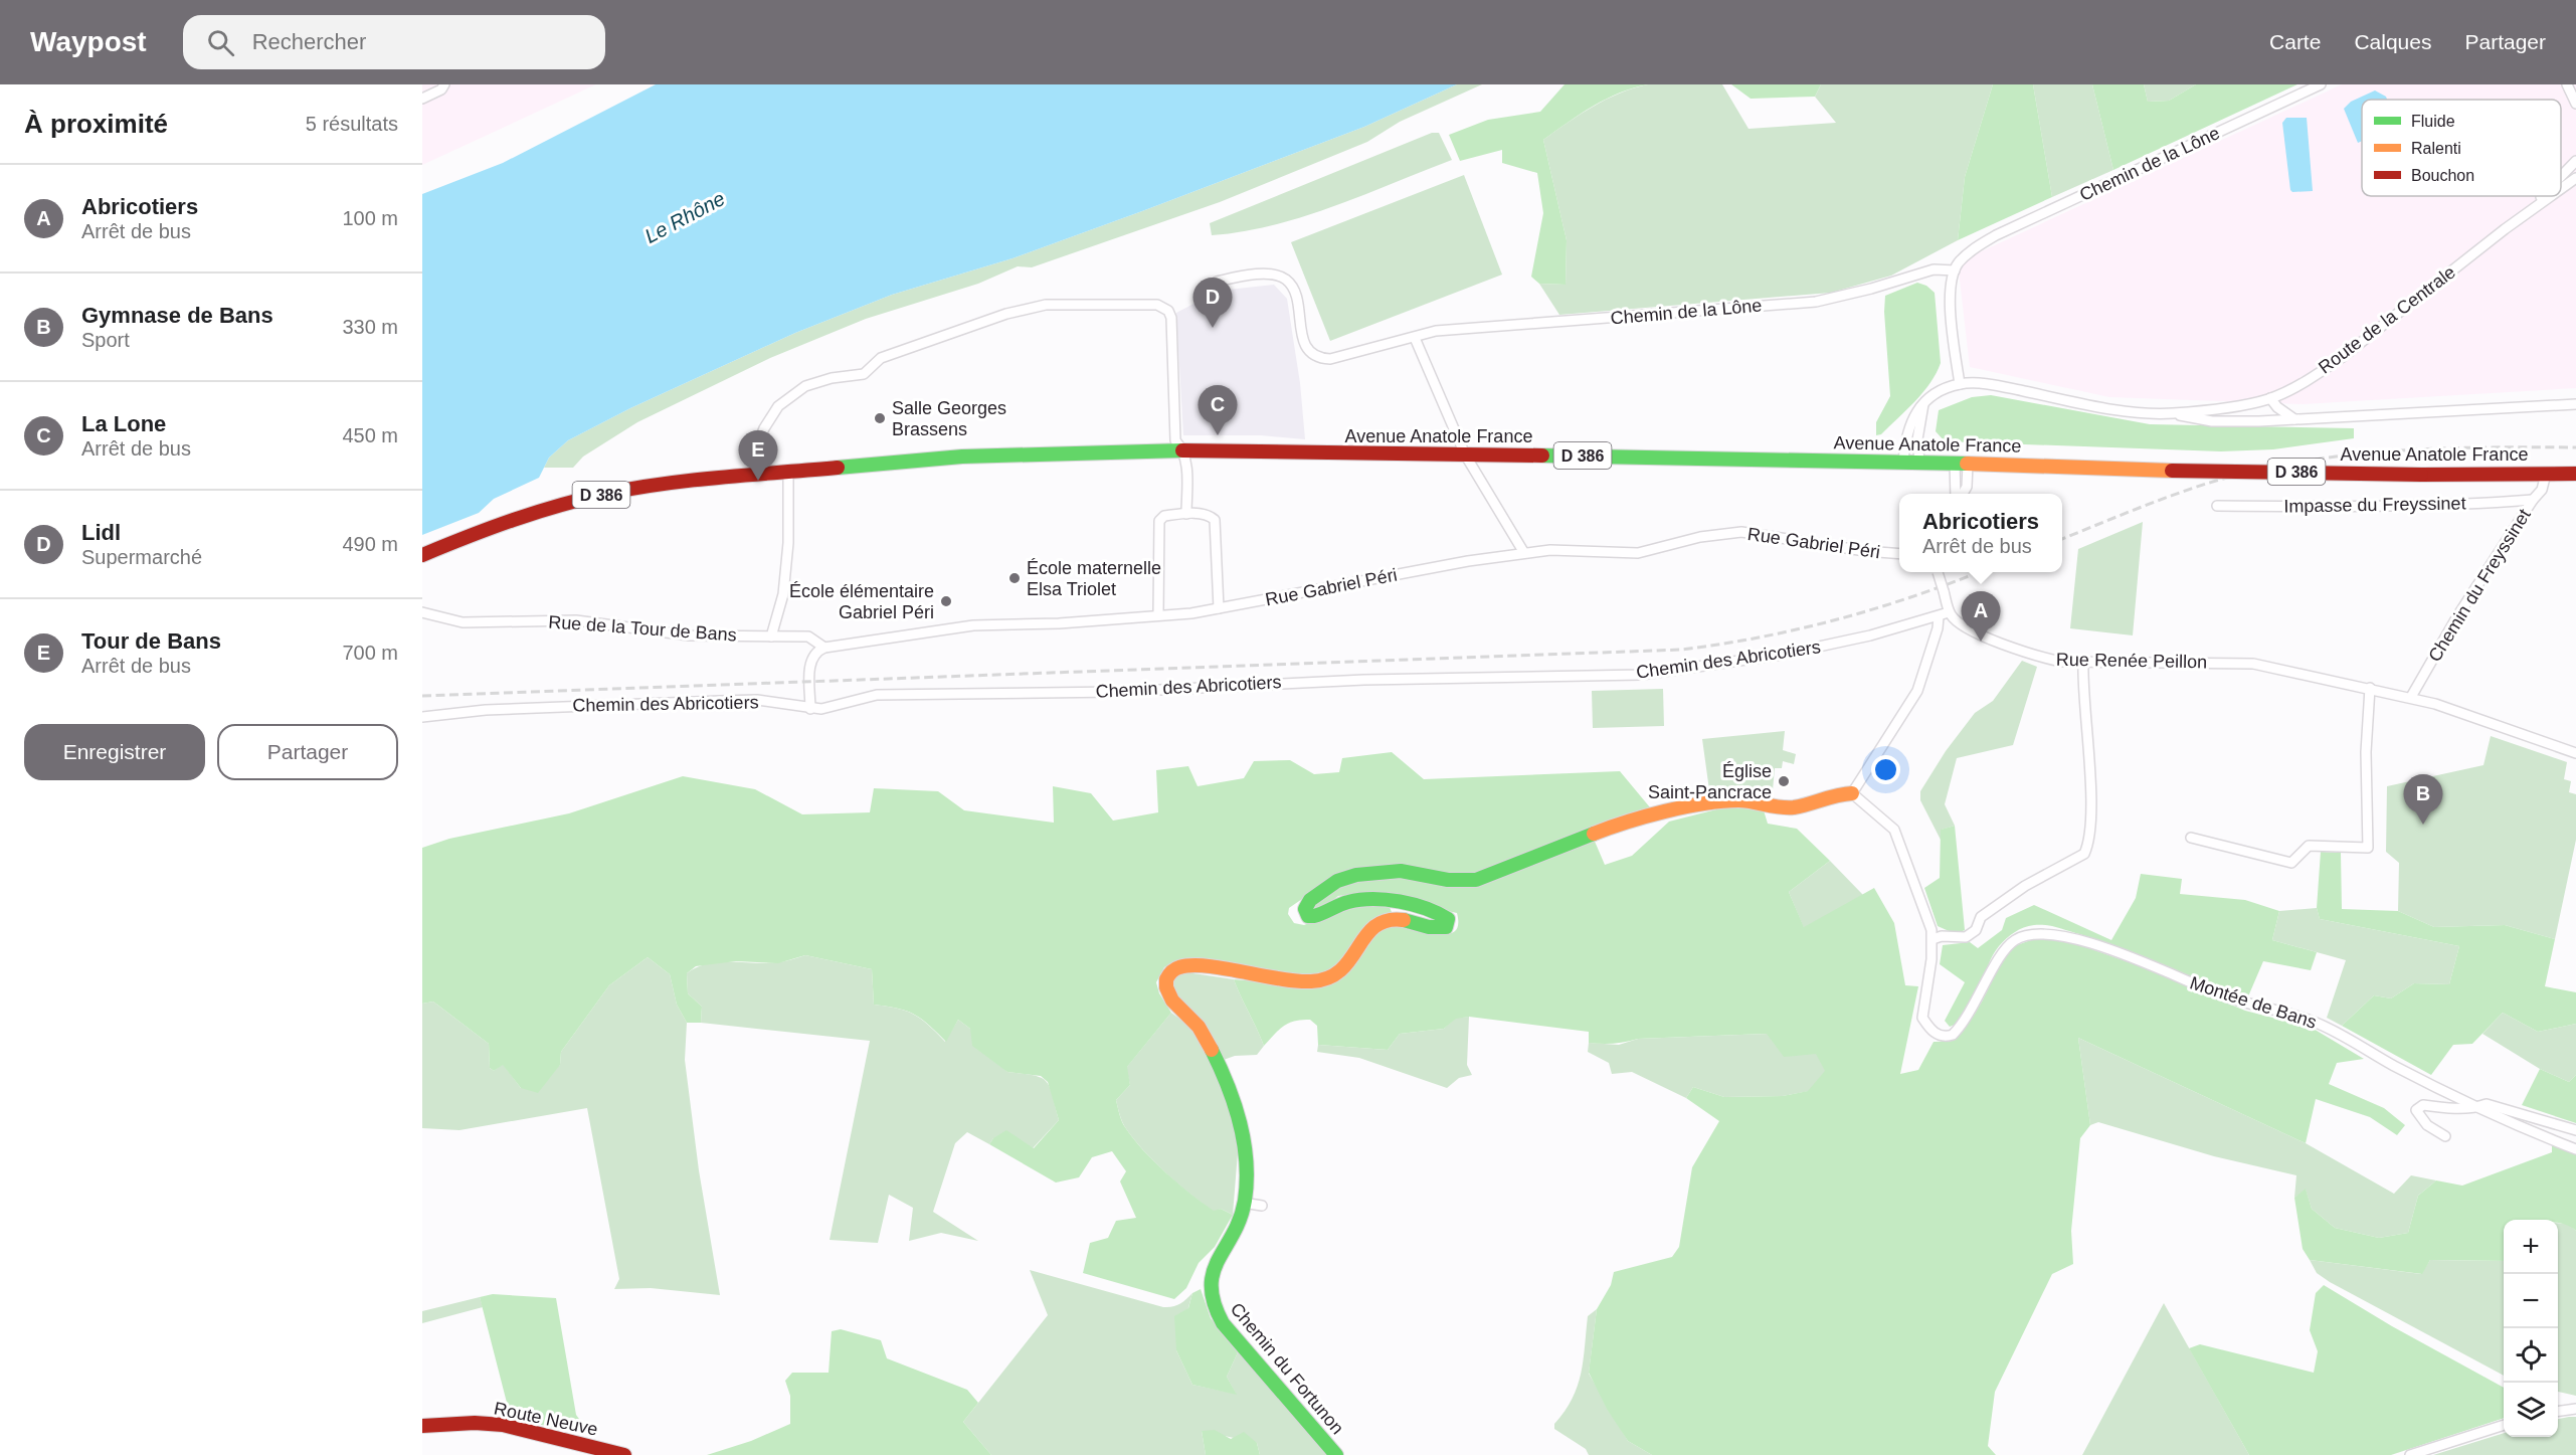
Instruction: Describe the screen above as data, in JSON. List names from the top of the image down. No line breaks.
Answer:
{"streets":{"main road":["Avenue Anatole France","D 386","Chemin du Fortunon","Route Neuve"],"street":["Chemin de la Lône","Route de la Centrale","Impasse du Freyssinet","Rue Gabriel Péri","Chemin du Freyssinet","Rue de la Tour de Bans","Chemin des Abricotiers","Rue Renée Peillon","Montée de Bans"]},"crossings":[["Avenue Anatole France","Chemin du Freyssinet"],["Impasse du Freyssinet","Chemin du Freyssinet"],["Rue Gabriel Péri","Rue de la Tour de Bans"],["Chemin du Freyssinet","Rue Renée Peillon"],["Chemin des Abricotiers","Rue Renée Peillon"]],"water":["Le Rhône"],"places":["Salle Georges Brassens","École maternelle Elsa Triolet","École élémentaire Gabriel Péri","Église Saint-Pancrace"],"legend":["Fluide","Ralenti","Bouchon"],"page":{"header":"Waypost","search":"Rechercher","nav":["Carte","Calques","Partager"],"heading":["À proximité","5 résultats"],"list":[{"mark":"A","name":"Abricotiers","note":"Arrêt de bus","value":"100 m"},{"mark":"B","name":"Gymnase de Bans","note":"Sport","value":"330 m"},{"mark":"C","name":"La Lone","note":"Arrêt de bus","value":"450 m"},{"mark":"D","name":"Lidl","note":"Supermarché","value":"490 m"},{"mark":"E","name":"Tour de Bans","note":"Arrêt de bus","value":"700 m"}],"pins":["D","C","E","A","B"],"popup":["Abricotiers","Arrêt de bus"],"buttons":["Enregistrer","Partager"],"map_buttons":["+","−"]}}
